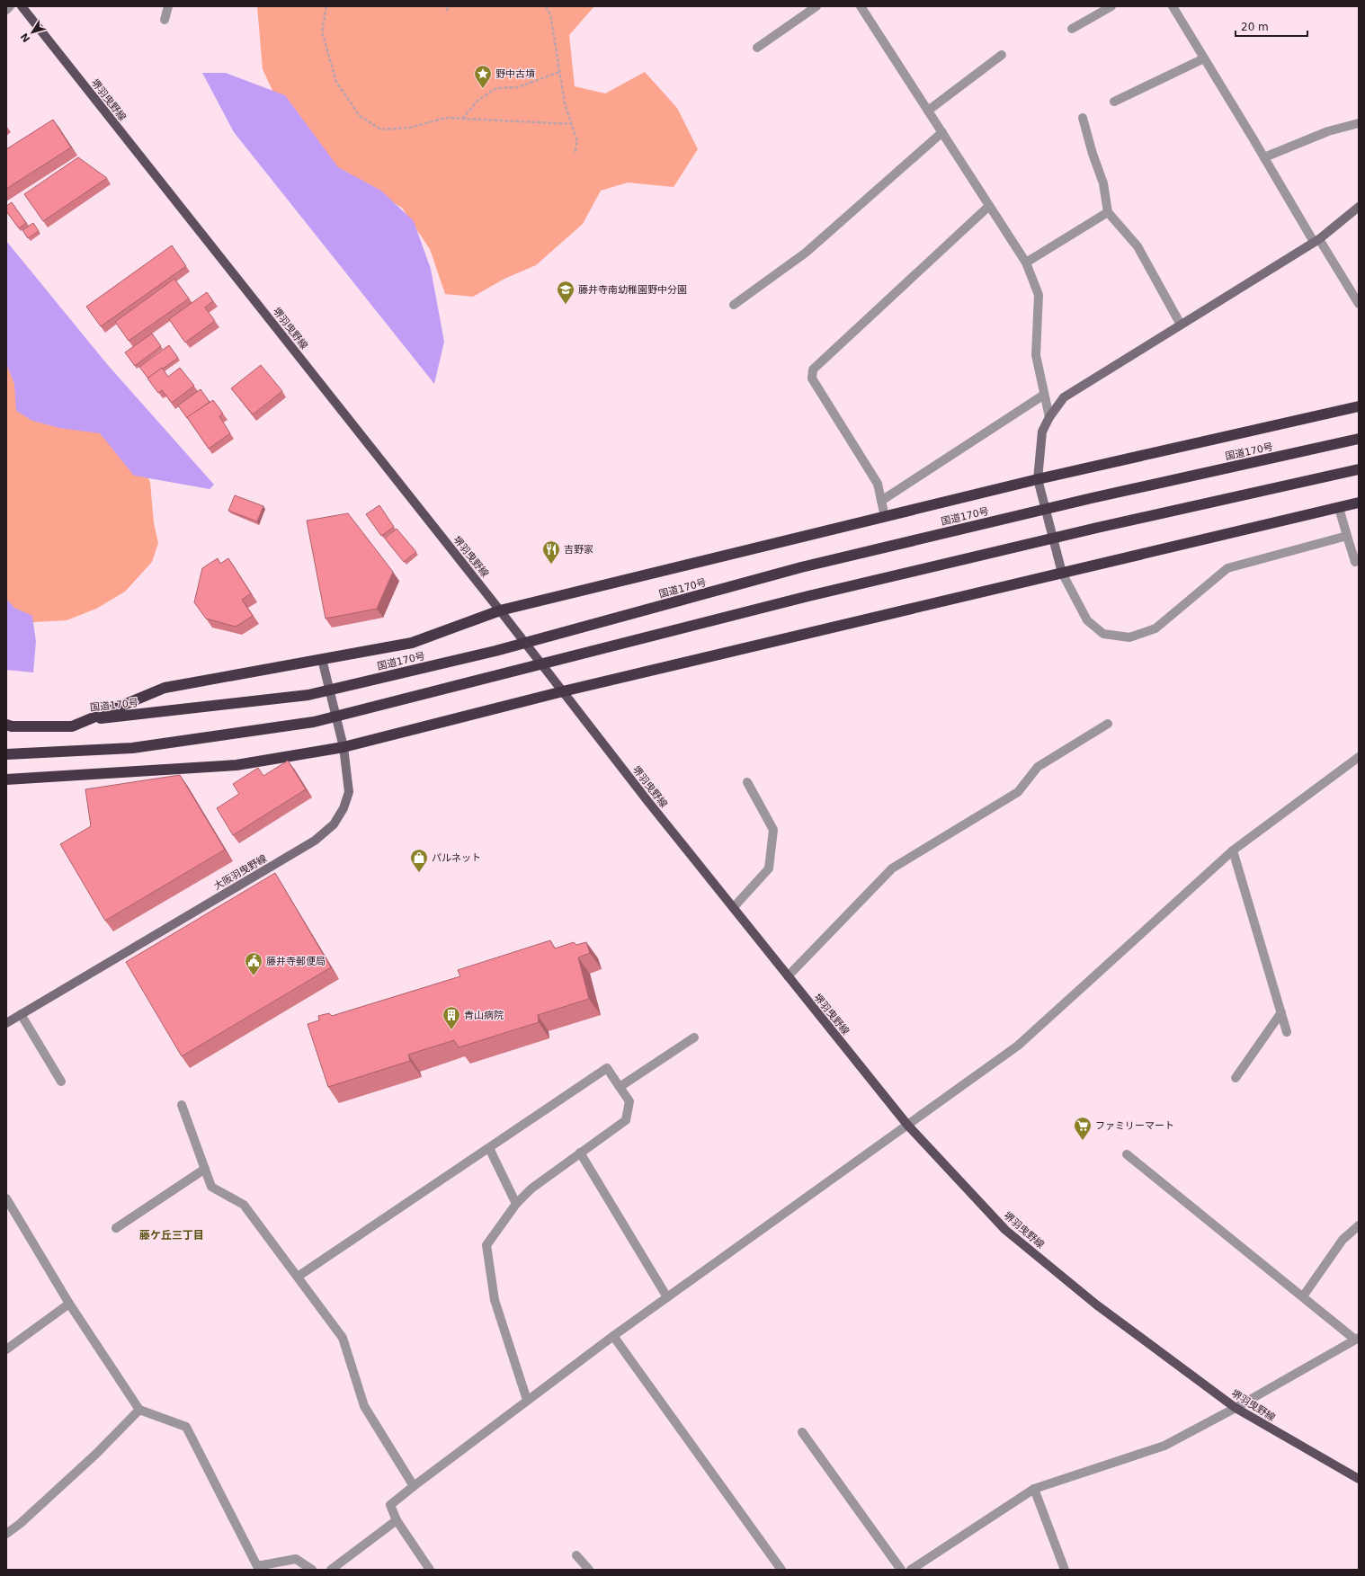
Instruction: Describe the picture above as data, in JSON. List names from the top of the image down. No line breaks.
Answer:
{"streets":{"highway":["国道170号"],"main road":["堺羽曳野線","大阪羽曳野線"]},"districts":["藤ケ丘三丁目"],"places":{"place":["野中古墳"],"school or university":["藤井寺南幼稚園野中分園"],"restaurant":["吉野家"],"shop":["パルネット"],"public building":["藤井寺郵便局"],"building":["青山病院"],"supermarket":["ファミリーマート"]},"scale_bar":"20 m","north":"bottom left"}
